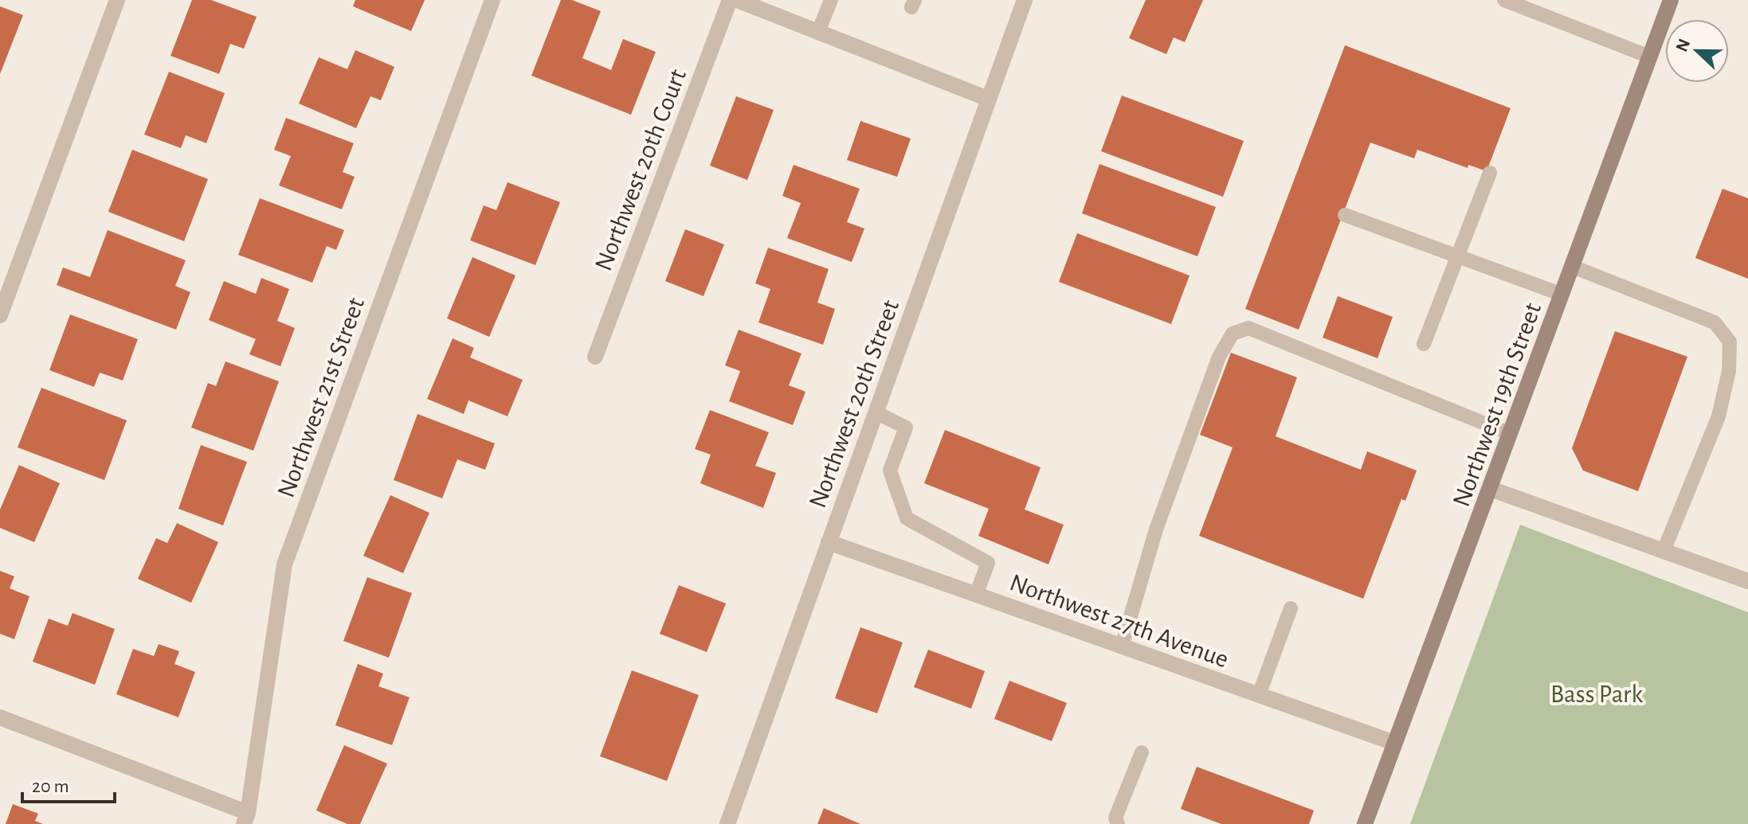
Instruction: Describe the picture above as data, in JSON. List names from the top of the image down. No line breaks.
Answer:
{"streets":{"street":["Northwest 20th Court","Northwest 21st Street","Northwest 20th Street","Northwest 19th Street","Northwest 27th Avenue"]},"crossings":[["Northwest 20th Street","Northwest 27th Avenue"],["Northwest 19th Street","Northwest 27th Avenue"]],"parks":["Bass Park"],"scale_bar":"20 m","north":"left"}
